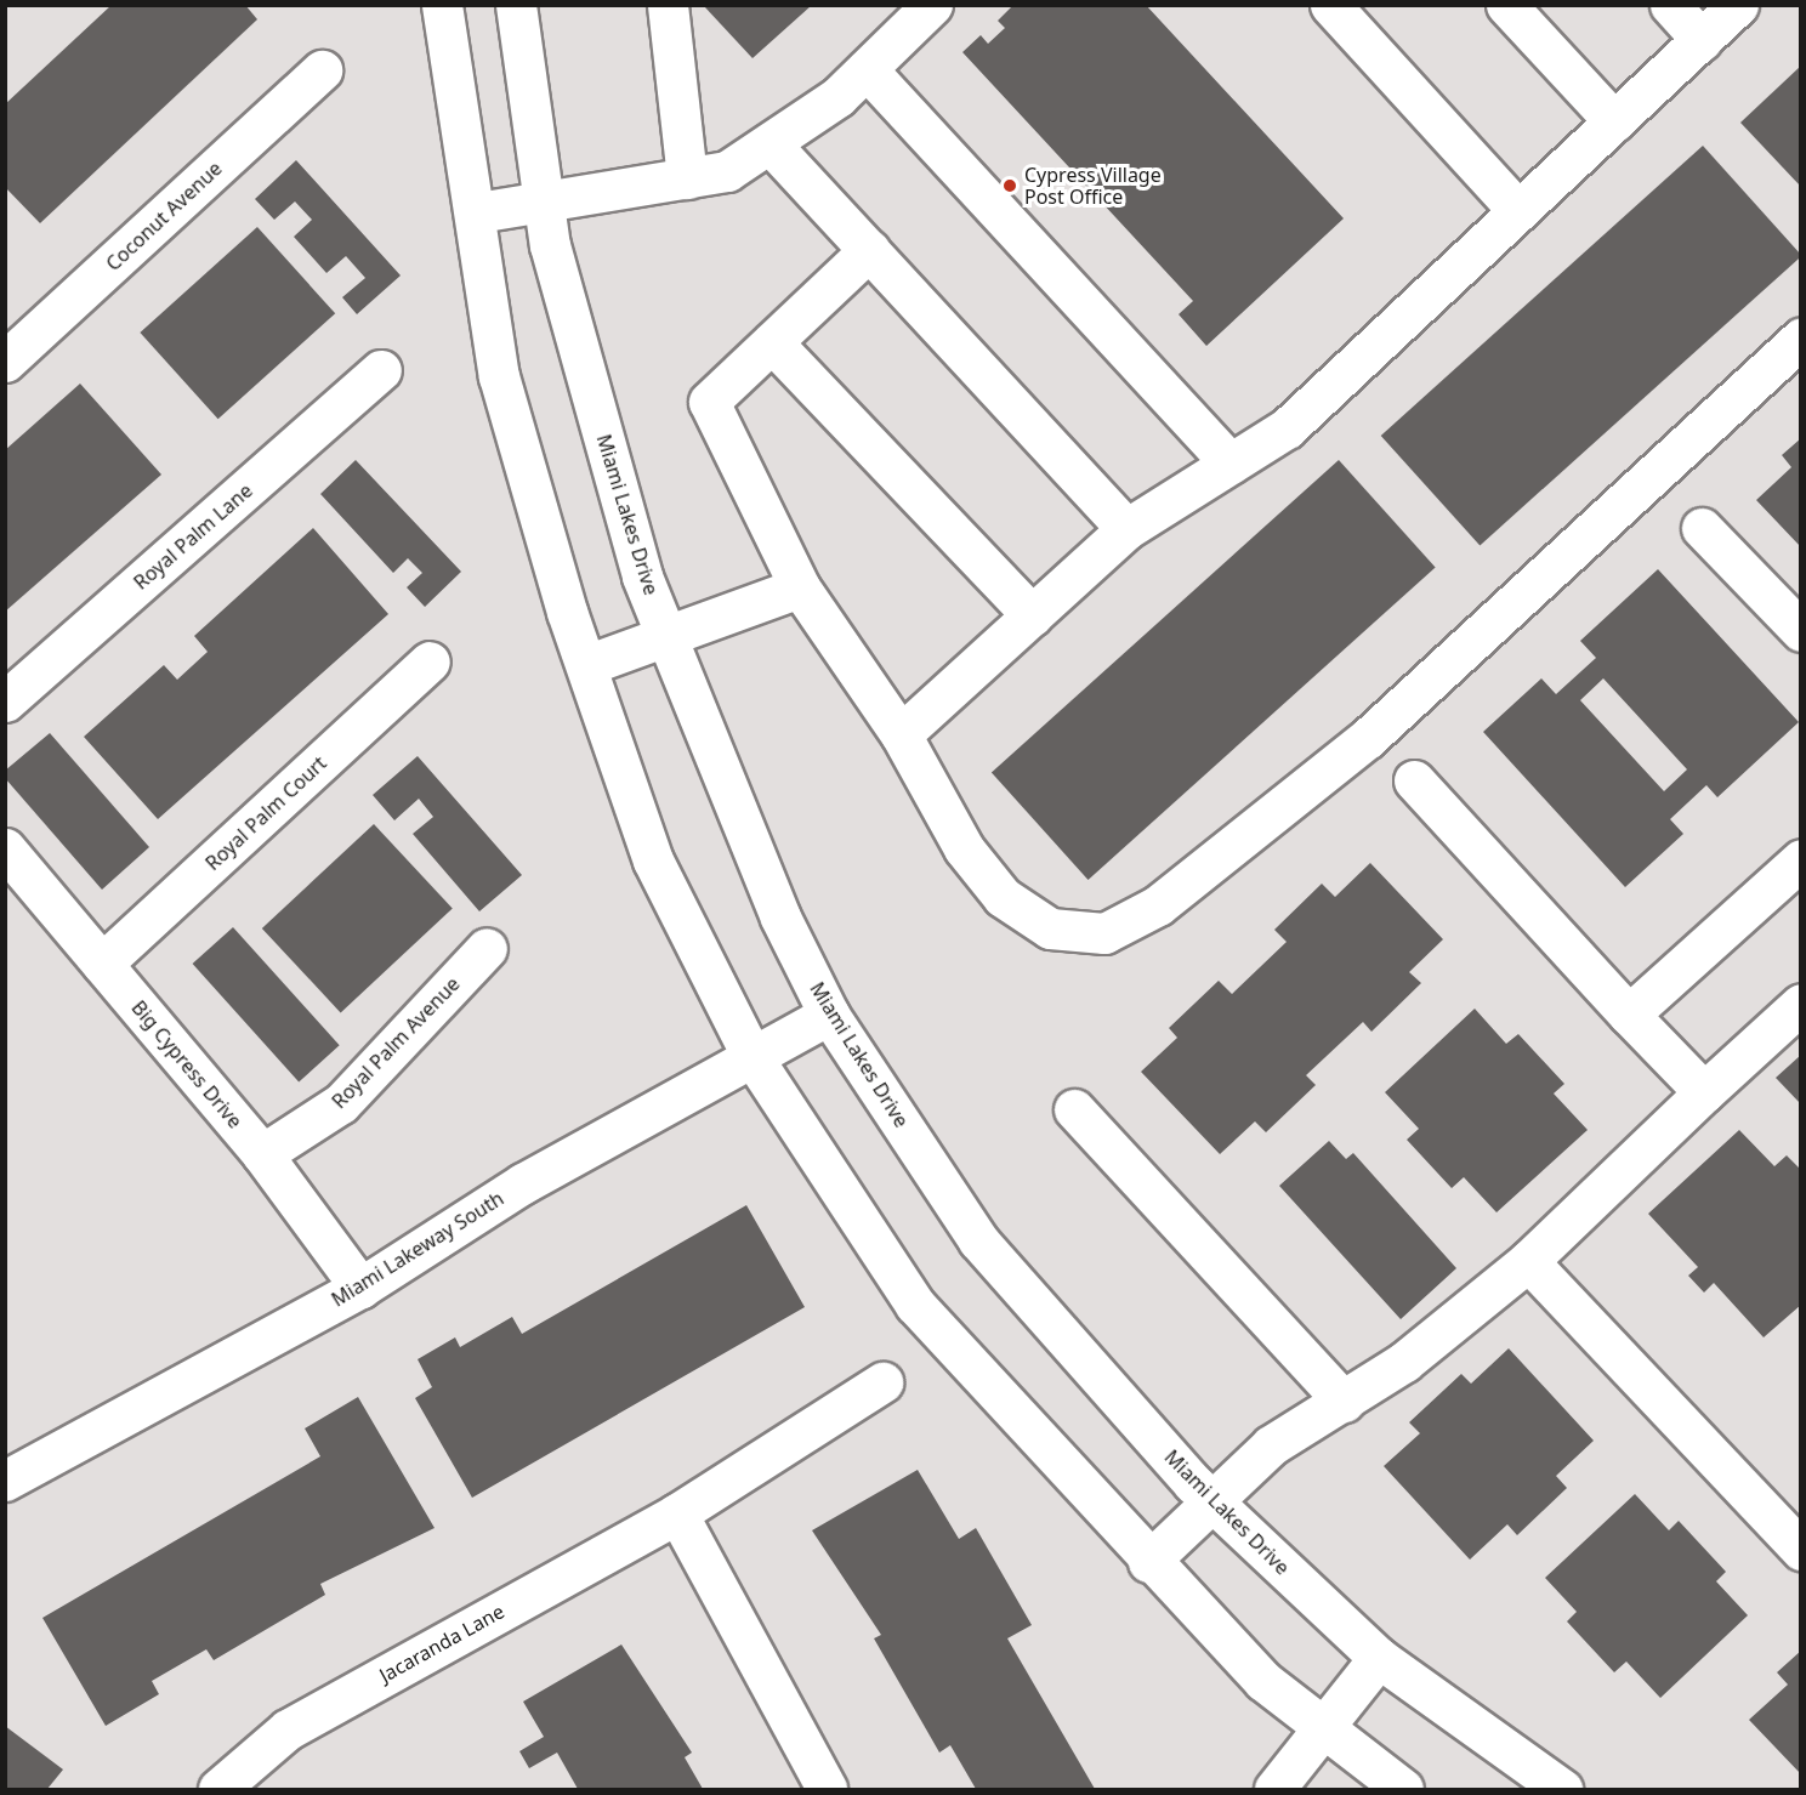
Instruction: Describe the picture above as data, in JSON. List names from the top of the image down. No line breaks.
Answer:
{"streets":{"street":["Coconut Avenue","Miami Lakes Drive","Royal Palm Lane","Royal Palm Court","Royal Palm Avenue","Big Cypress Drive","Miami Lakeway South","Jacaranda Lane"]},"crossings":[["Miami Lakes Drive","Miami Lakeway South"],["Royal Palm Court","Big Cypress Drive"],["Royal Palm Avenue","Big Cypress Drive"],["Big Cypress Drive","Miami Lakeway South"]],"places":["Cypress Village Post Office"]}
